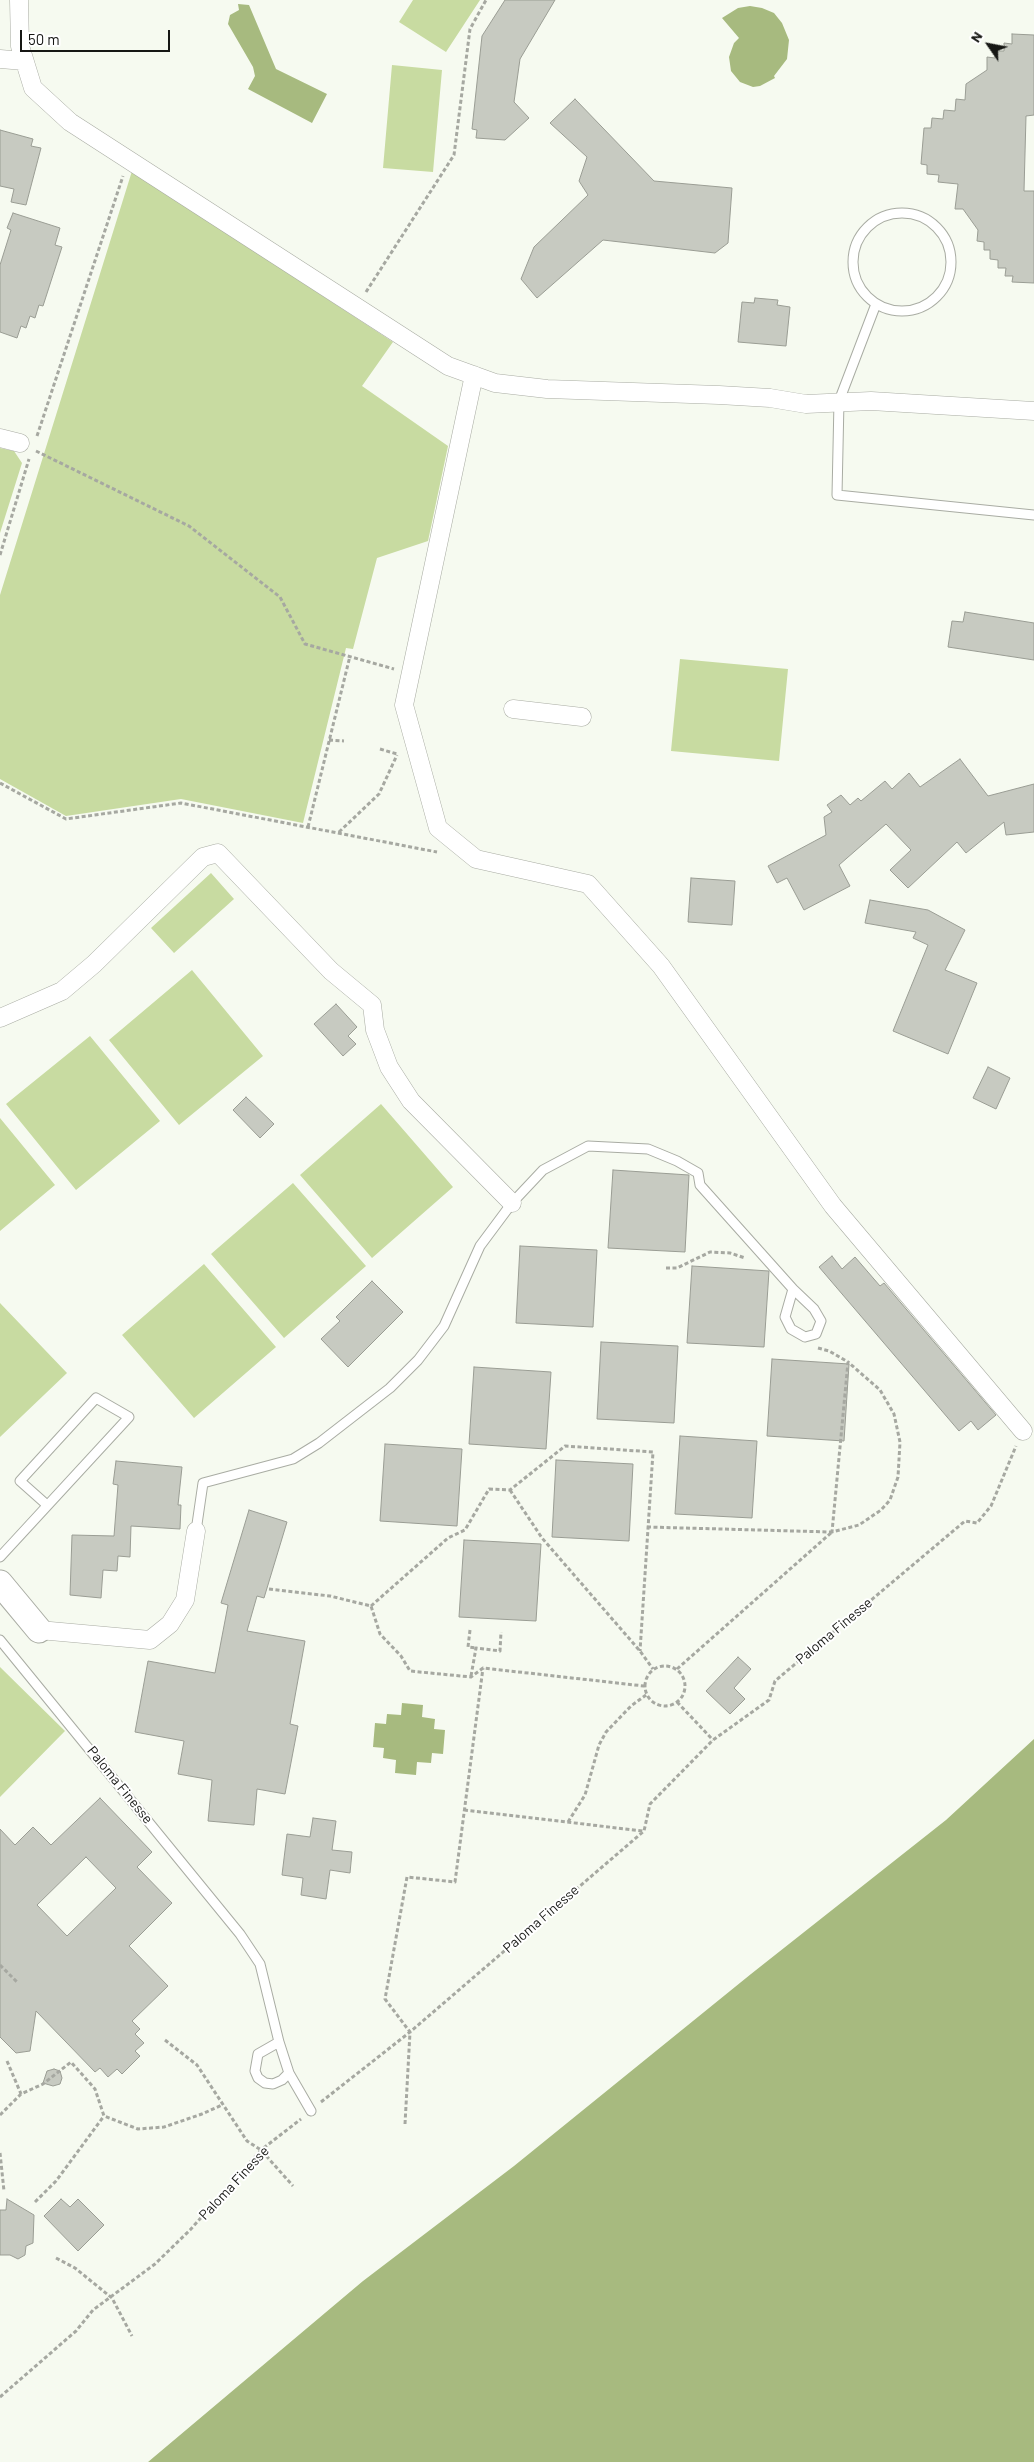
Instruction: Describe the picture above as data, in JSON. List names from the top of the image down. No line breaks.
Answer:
{"streets":{"lane":["Paloma Finesse"]},"scale_bar":"50 m","north":"top left"}
